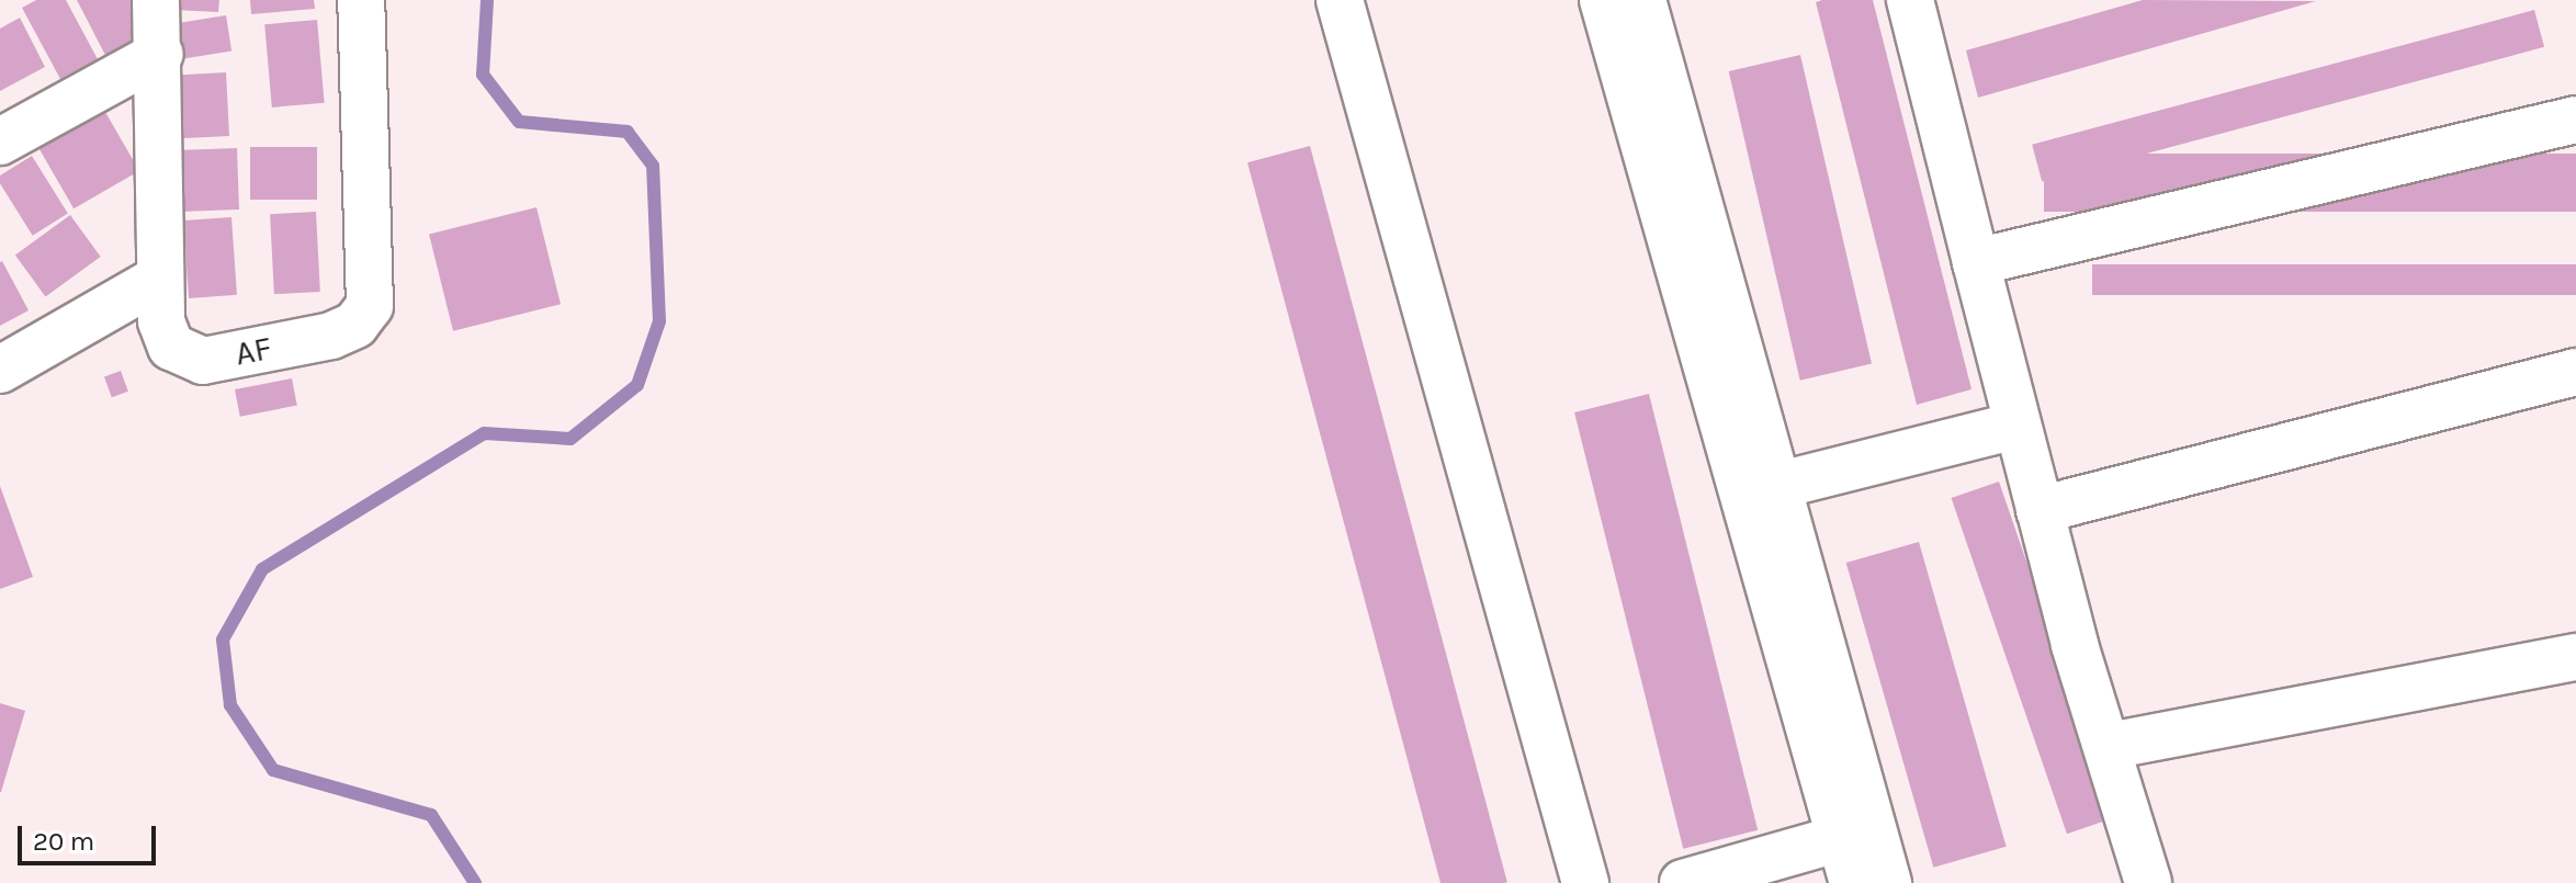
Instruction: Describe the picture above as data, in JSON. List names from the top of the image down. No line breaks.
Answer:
{"streets":{"street":["AF"]},"scale_bar":"20 m"}
